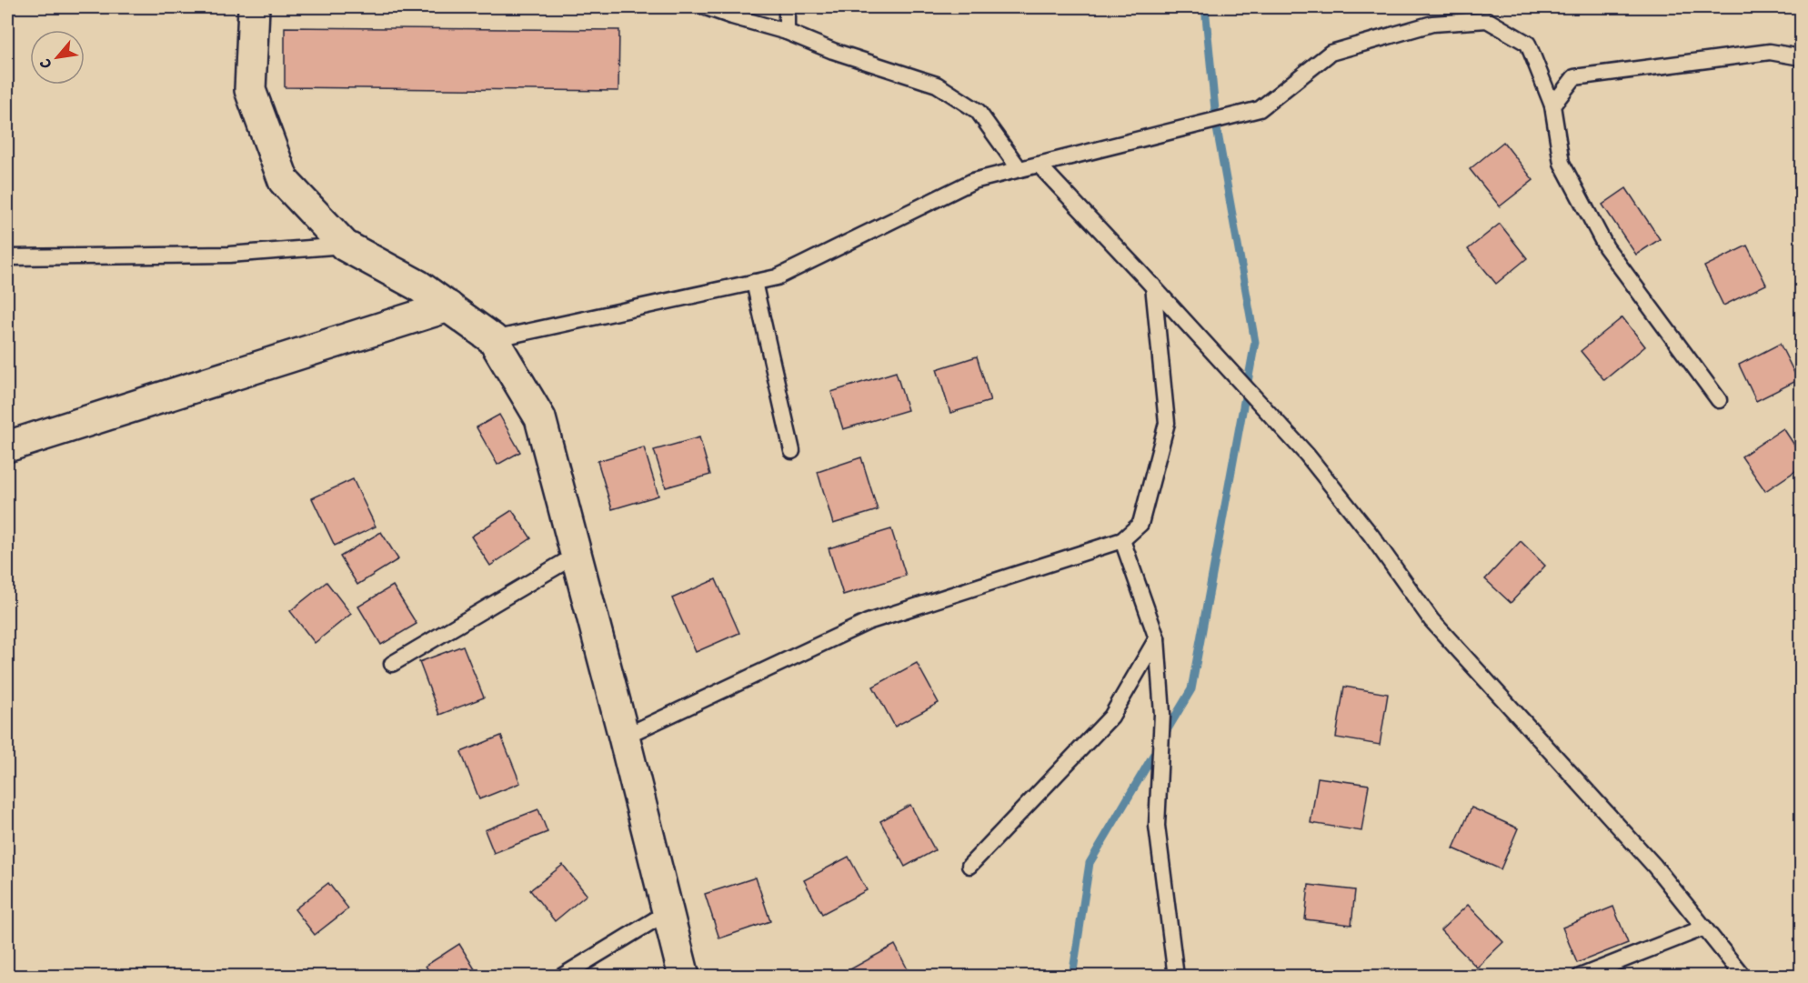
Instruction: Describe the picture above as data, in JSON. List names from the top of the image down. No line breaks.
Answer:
{"north":"bottom left"}
